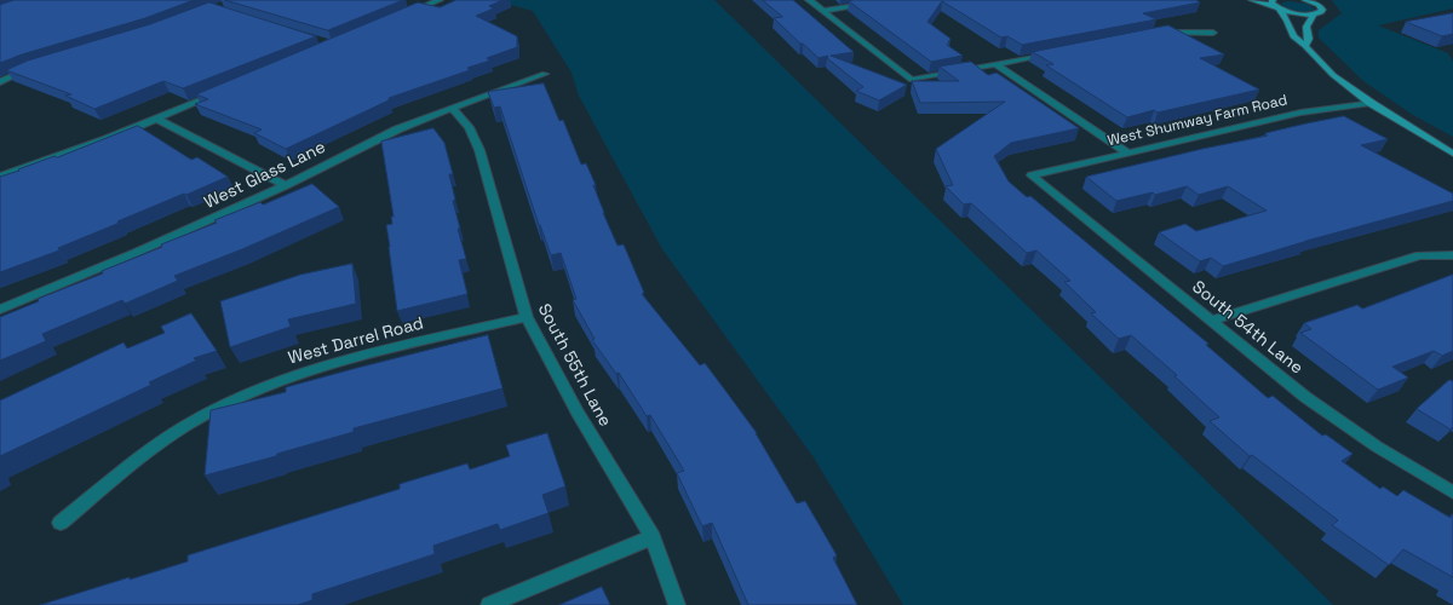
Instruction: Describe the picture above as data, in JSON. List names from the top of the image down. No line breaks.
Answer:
{"streets":{"street":["West Shumway Farm Road","West Glass Lane","South 54th Lane","West Darrel Road","South 55th Lane"]},"crossings":[["West Shumway Farm Road","South 54th Lane"],["West Glass Lane","South 55th Lane"],["West Darrel Road","South 55th Lane"]]}
